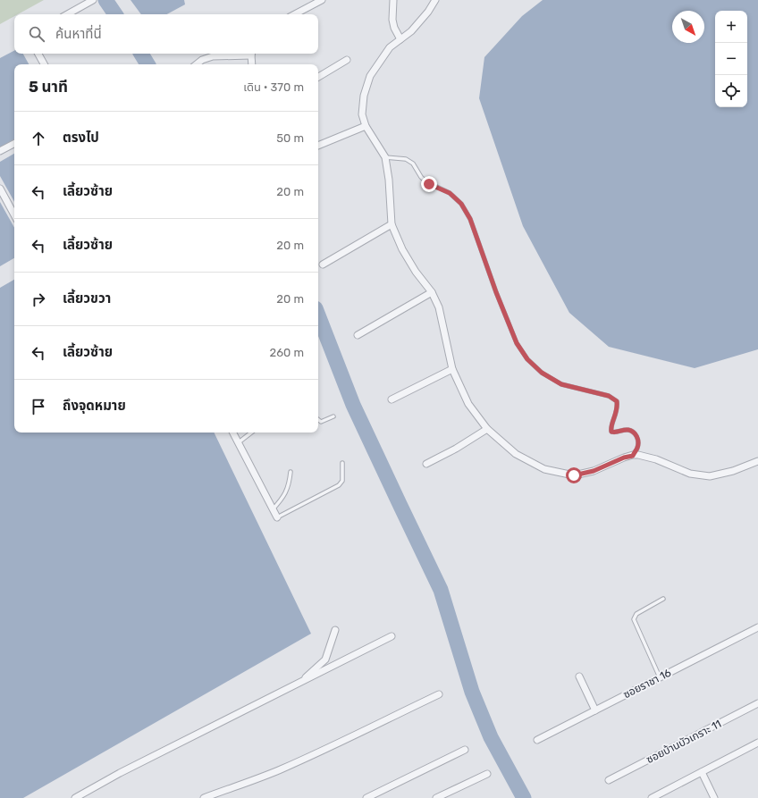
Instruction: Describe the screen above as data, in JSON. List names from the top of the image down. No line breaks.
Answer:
{"streets":{"street":["ซอยราชา 16","ซอยบ้านบัวเกราะ 11"]},"north":"bottom right","page":{"map_buttons":["+","−"],"search":"ค้นหาที่นี่","heading":["5 นาที","เดิน · 370 m"],"list":[["ตรงไป","50 m"],["เลี้ยวซ้าย","20 m"],["เลี้ยวซ้าย","20 m"],["เลี้ยวขวา","20 m"],["เลี้ยวซ้าย","260 m"],"ถึงจุดหมาย"]}}
